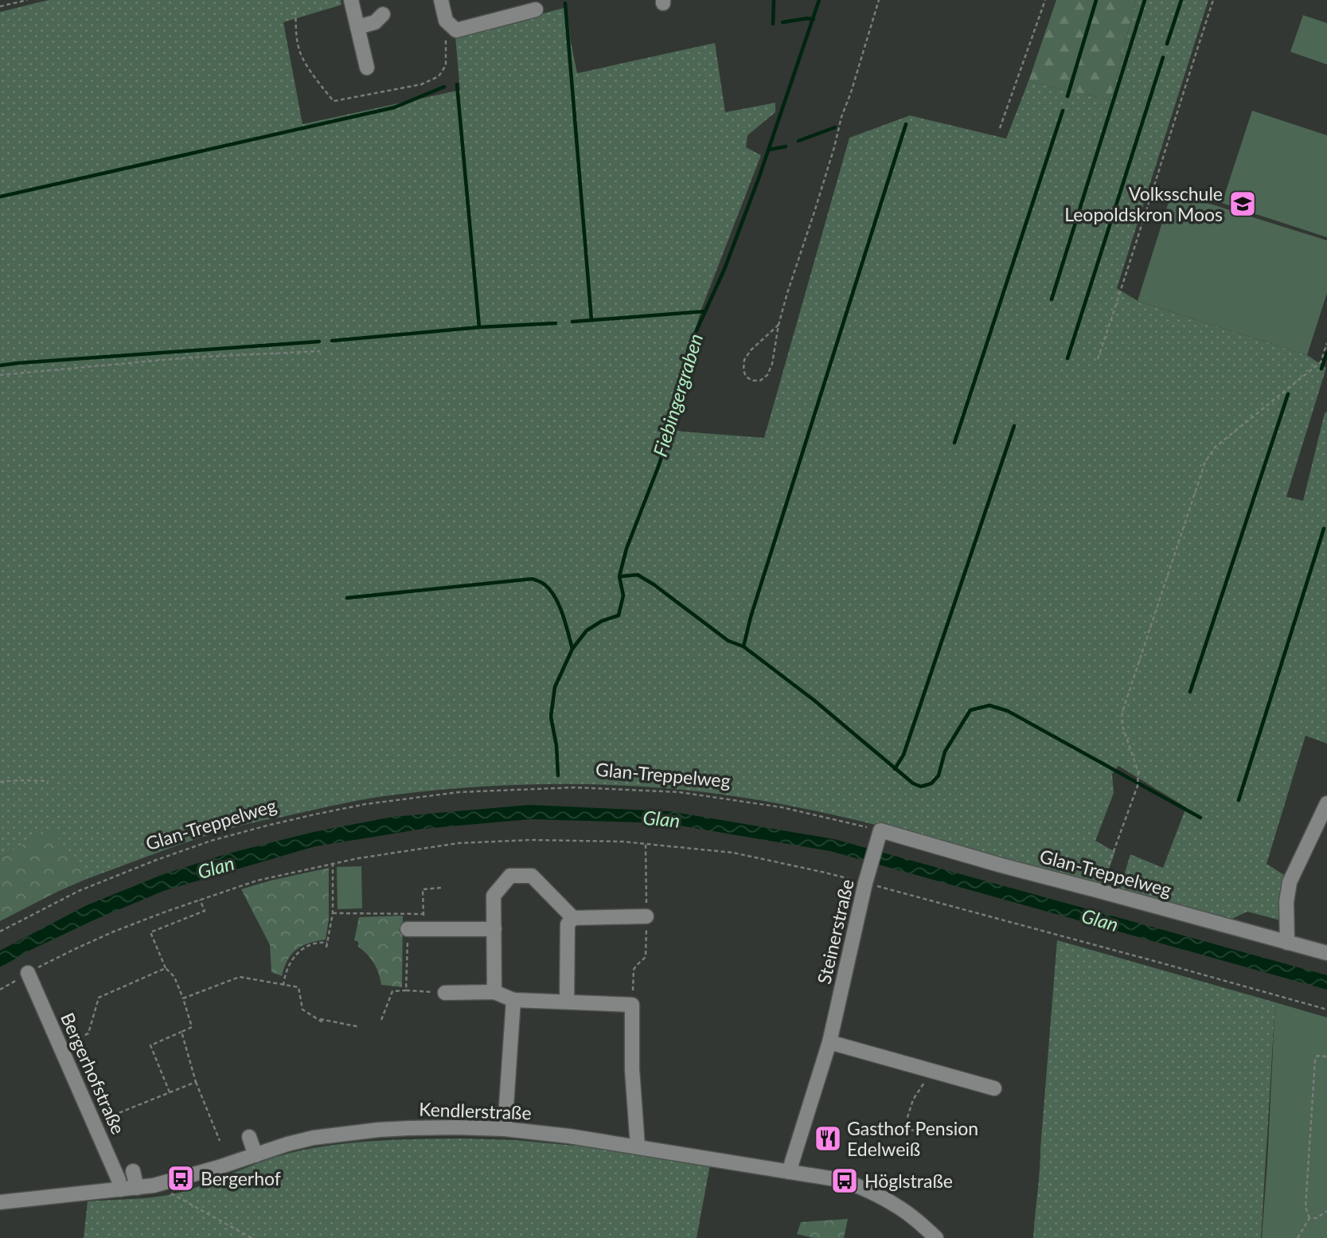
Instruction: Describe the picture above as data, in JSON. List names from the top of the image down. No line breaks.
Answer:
{"streets":{"street":["Glan-Treppelweg","Steinerstraße","Bergerhofstraße","Kendlerstraße"]},"crossings":[["Glan-Treppelweg","Steinerstraße"],["Steinerstraße","Kendlerstraße"],["Bergerhofstraße","Kendlerstraße"]],"water":["Fiebingergraben","Glan"],"places":{"school or university":["Volksschule Leopoldskron Moos"],"restaurant":["Gasthof Pension Edelweiß"],"bus stop":["Bergerhof","Höglstraße"]}}
